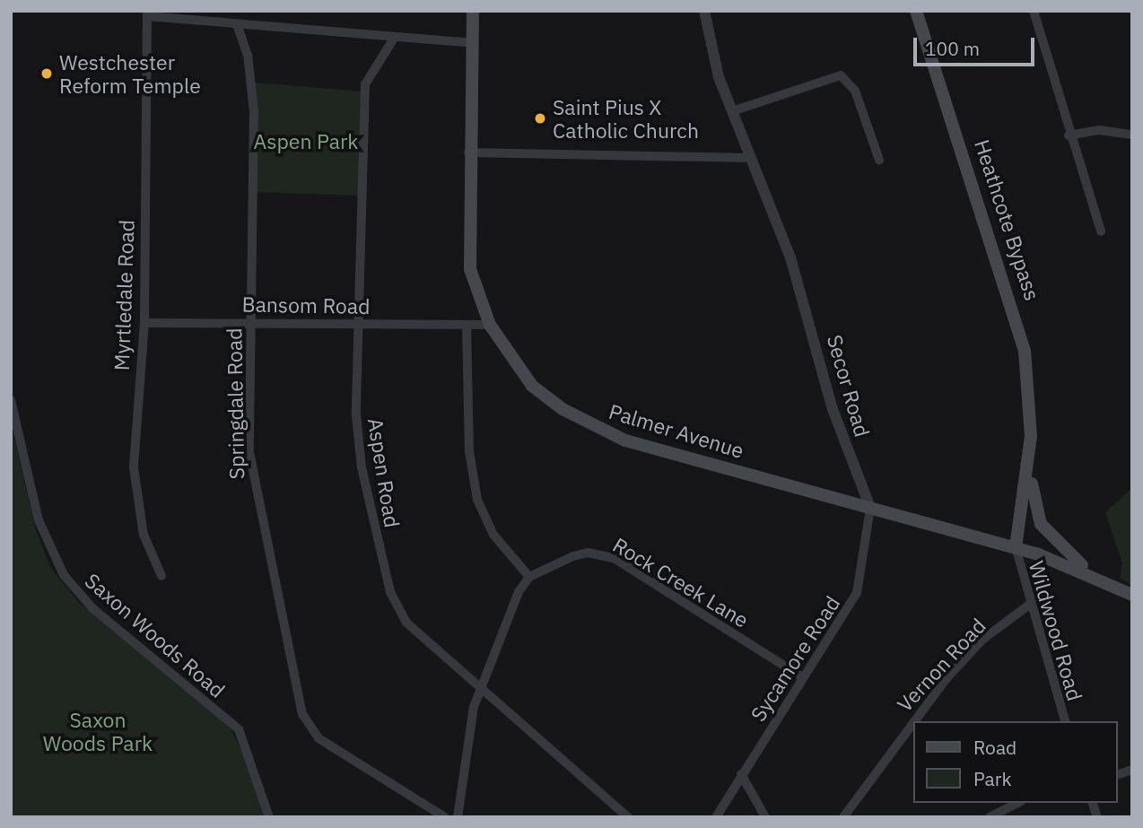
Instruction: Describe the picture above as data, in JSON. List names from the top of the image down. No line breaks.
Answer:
{"streets":{"main road":["Heathcote Bypass","Palmer Avenue"],"street":["Myrtledale Road","Bansom Road","Secor Road","Springdale Road","Aspen Road","Rock Creek Lane","Wildwood Road","Saxon Woods Road","Sycamore Road","Vernon Road"]},"crossings":[["Myrtledale Road","Bansom Road"],["Bansom Road","Springdale Road"],["Bansom Road","Aspen Road"],["Secor Road","Palmer Avenue"],["Secor Road","Sycamore Road"],["Palmer Avenue","Sycamore Road"],["Rock Creek Lane","Sycamore Road"],["Wildwood Road","Vernon Road"]],"parks":["Aspen Park","Saxon Woods Park"],"places":["Westchester Reform Temple","Saint Pius X Catholic Church"],"legend":["Road","Park"],"scale_bar":"100 m"}
